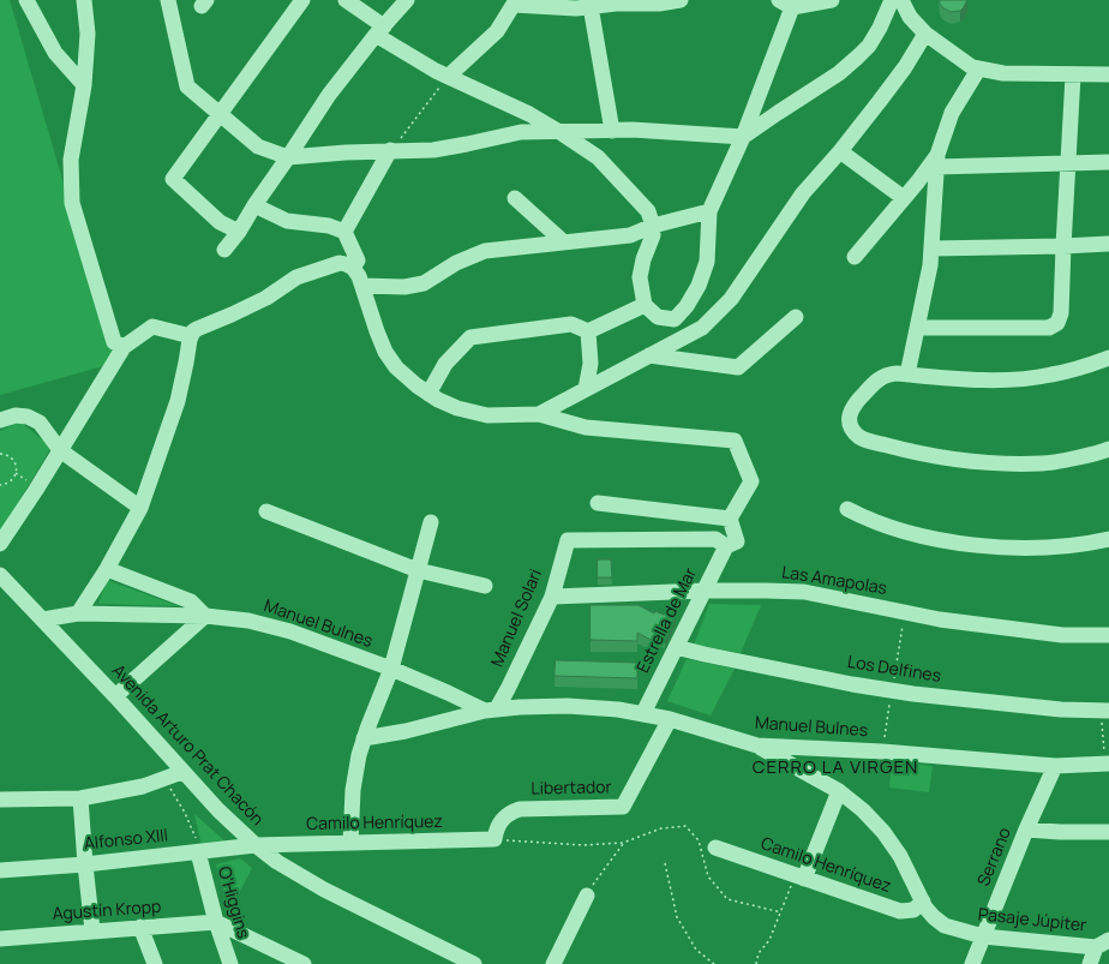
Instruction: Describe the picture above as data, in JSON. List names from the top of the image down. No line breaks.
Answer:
{"streets":{"street":["Las Amapolas","Manuel Solari","Estrella de Mar","Manuel Bulnes","Los Delfines","Avenida Arturo Prat Chacón","Libertador","Camilo Henríquez","Alfonso XIII","Serrano","O'Higgins","Agustín Kropp","Pasaje Júpiter"]},"crossings":[["Las Amapolas","Manuel Solari"],["Las Amapolas","Estrella de Mar"],["Manuel Solari","Estrella de Mar"],["Manuel Solari","Manuel Bulnes"],["Estrella de Mar","Manuel Bulnes"],["Estrella de Mar","Los Delfines"],["Manuel Bulnes","Avenida Arturo Prat Chacón"],["Manuel Bulnes","Libertador"],["Manuel Bulnes","Serrano"],["Manuel Bulnes","Pasaje Júpiter"],["Avenida Arturo Prat Chacón","Camilo Henríquez"],["Avenida Arturo Prat Chacón","Alfonso XIII"],["Libertador","Camilo Henríquez"],["Camilo Henríquez","Alfonso XIII"],["Camilo Henríquez","Pasaje Júpiter"],["Alfonso XIII","O'Higgins"],["Serrano","Pasaje Júpiter"],["O'Higgins","Agustín Kropp"]],"districts":["CERRO LA VIRGEN"]}
